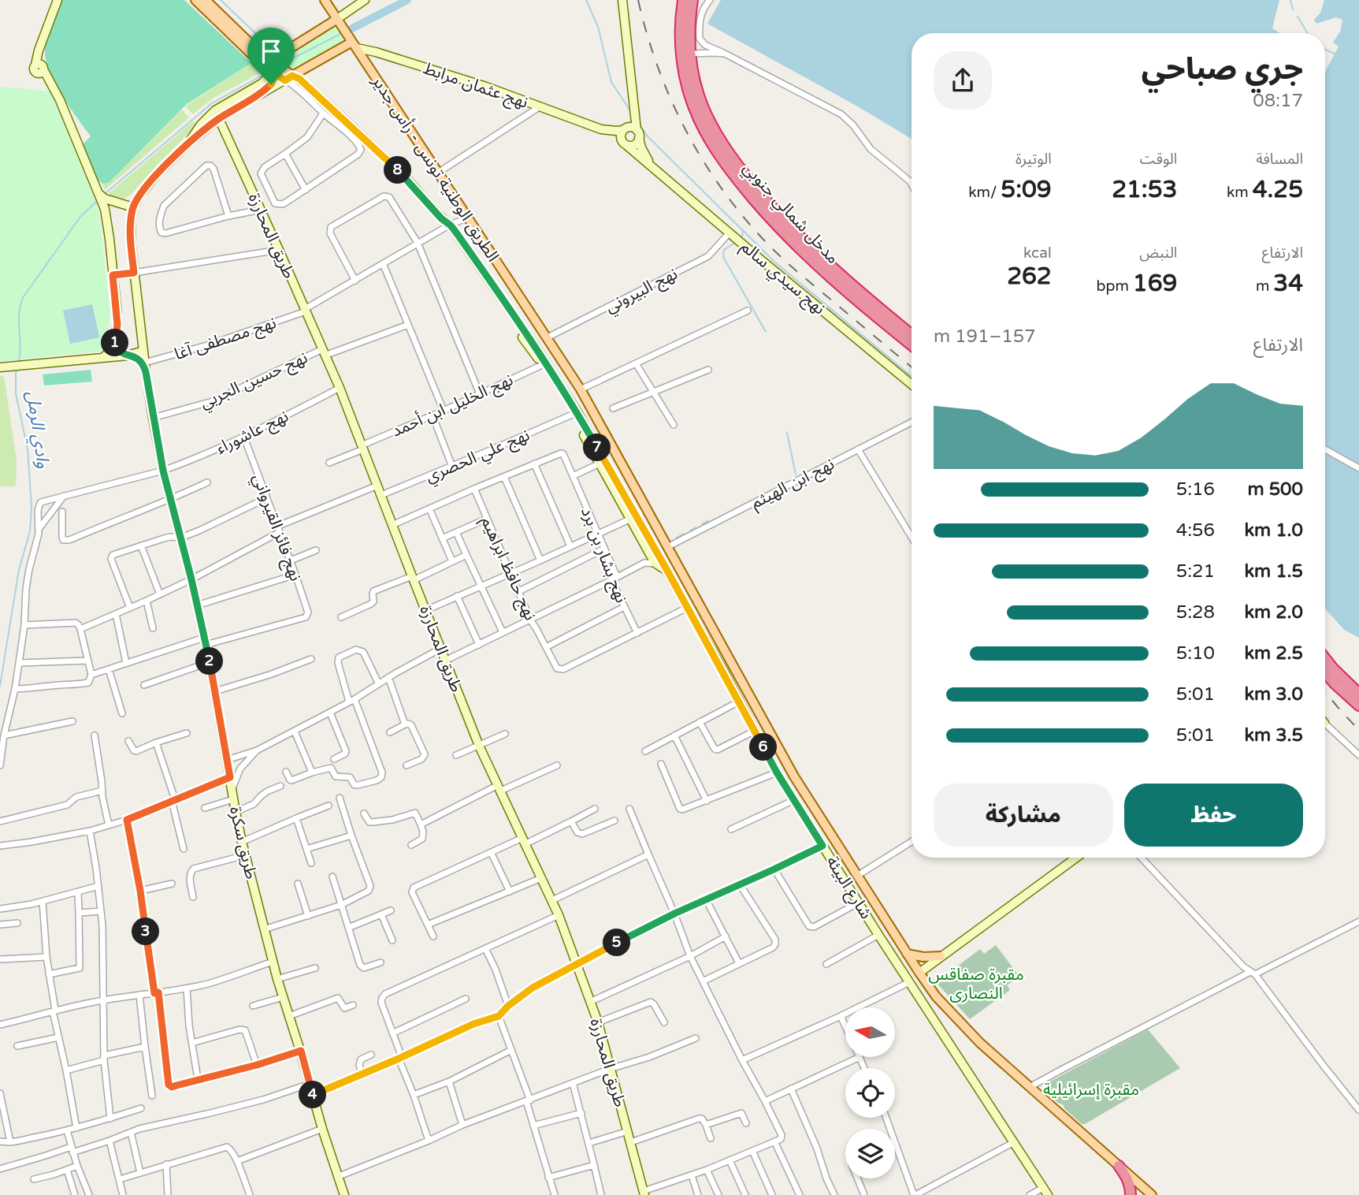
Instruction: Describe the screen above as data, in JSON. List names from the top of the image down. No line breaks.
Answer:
{"streets":{"highway":["مدخل شمالي جنوبي"],"main road":["الطريق الوطنية تونس - رأس جدير"],"street":["نهج عثمان مرابط","طريق المحارزة","نهج سيدي سالم","نهج البيروني","نهج مصطفى آغا","نهج حسين الجربي","نهج الخليل ابن أحمد","نهج عاشوراء","نهج علي الحصري","نهج ابن الهيثم","نهج فائز القيرواني","نهج بشار بن برد","نهج حافظ ابراهيم","طريق سكرة","شارع البيئة"]},"crossings":[["نهج عثمان مرابط","الطريق الوطنية تونس - رأس جدير"],["نهج عثمان مرابط","نهج سيدي سالم"],["الطريق الوطنية تونس - رأس جدير","نهج البيروني"],["الطريق الوطنية تونس - رأس جدير","نهج مصطفى آغا"],["الطريق الوطنية تونس - رأس جدير","نهج ابن الهيثم"],["طريق المحارزة","نهج مصطفى آغا"],["طريق المحارزة","نهج حسين الجربي"],["طريق المحارزة","نهج الخليل ابن أحمد"],["طريق المحارزة","نهج عاشوراء"],["طريق المحارزة","نهج علي الحصري"],["نهج سيدي سالم","نهج البيروني"],["نهج مصطفى آغا","طريق سكرة"],["نهج مصطفى آغا","شارع البيئة"],["نهج حسين الجربي","طريق سكرة"],["نهج الخليل ابن أحمد","شارع البيئة"],["نهج عاشوراء","نهج فائز القيرواني"],["نهج عاشوراء","طريق سكرة"],["نهج علي الحصري","شارع البيئة"],["نهج فائز القيرواني","طريق سكرة"],["نهج بشار بن برد","نهج حافظ ابراهيم"]],"water":["وادي الرمل"],"parks":["مقبرة صفاقس النصارى","مقبرة إسرائيلية"],"north":"left","page":{"heading":["جري صباحي","08:17"],"stats":[["المسافة","4.25 km"],["الوقت","21:53"],["الوتيرة","5:09 /km"],["الارتفاع","34 m"],["النبض","169 bpm"],["kcal","262"]],"pins":["8","1","7","2","6","3","5","4"],"chart":["الارتفاع","157–191 m"],"list":[{"name":"500 m","note":"5:16"},{"name":"1.0 km","note":"4:56"},{"name":"1.5 km","note":"5:21"},{"name":"2.0 km","note":"5:28"},{"name":"2.5 km","note":"5:10"},{"name":"3.0 km","note":"5:01"},{"name":"3.5 km","note":"5:01"}],"buttons":["حفظ","مشاركة"]}}
